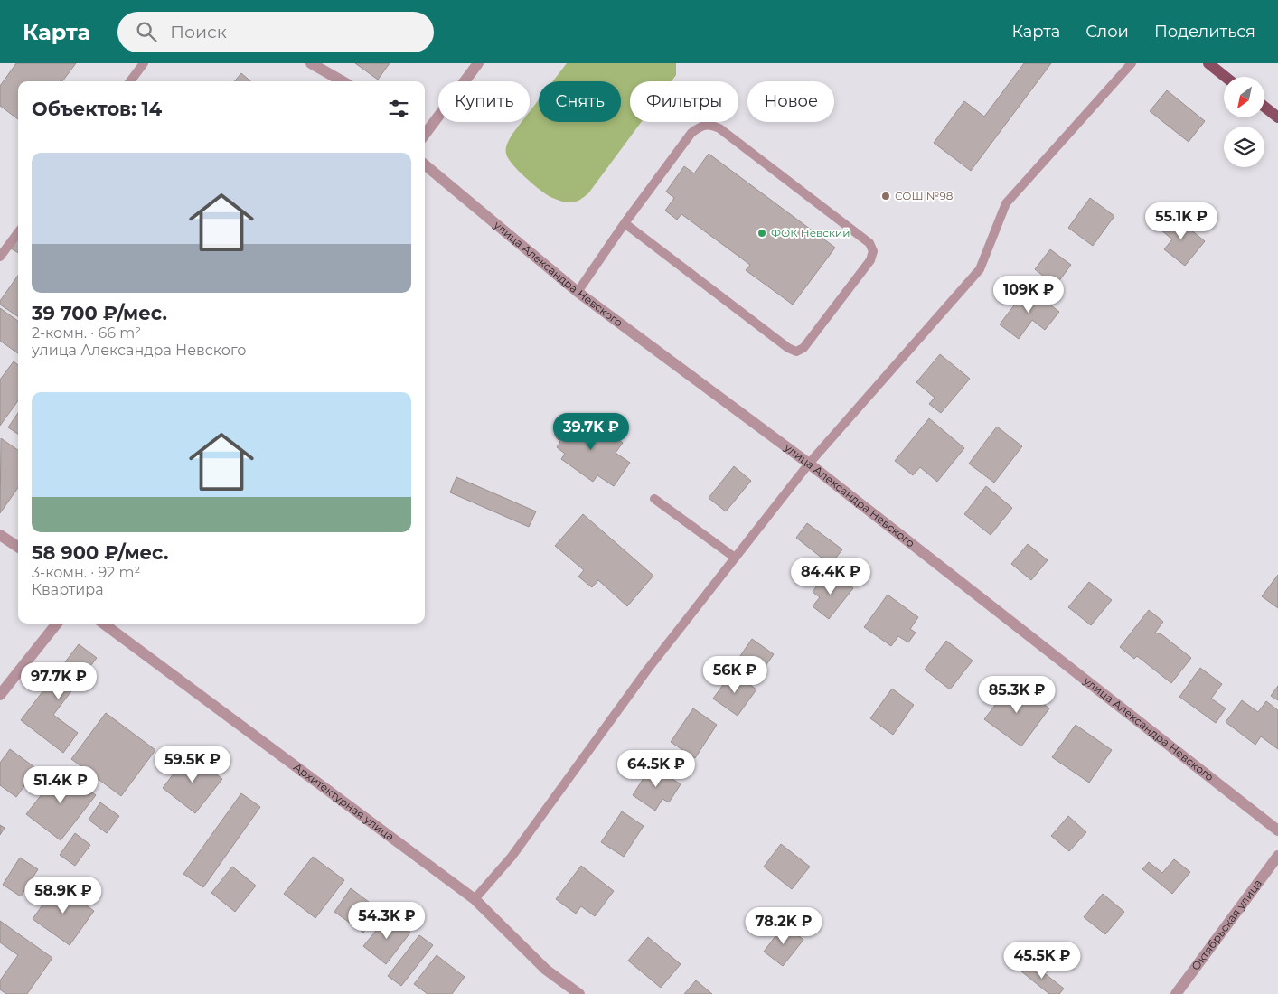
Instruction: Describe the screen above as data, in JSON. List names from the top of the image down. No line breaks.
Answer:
{"streets":{"street":["улица Александра Невского","Архитектурная улица","Октябрьская улица"]},"places":["СОШ №98","ФОК Невский"],"north":"bottom left","page":{"header":"Карта","search":"Поиск","nav":["Карта","Слои","Поделиться"],"chip":["Купить","Снять","Фильтры","Новое"],"heading":"Объектов: 14","list":[{"name":"39 700 ₽/мес.","note":"2-комн. · 66 m² · улица Александра Невского"},{"name":"58 900 ₽/мес.","note":"3-комн. · 92 m² · Квартира"}],"price":["55.1K ₽","109K ₽","39.7K ₽","84.4K ₽","56K ₽","97.7K ₽","85.3K ₽","59.5K ₽","64.5K ₽","51.4K ₽","58.9K ₽","54.3K ₽","78.2K ₽","45.5K ₽"]}}
